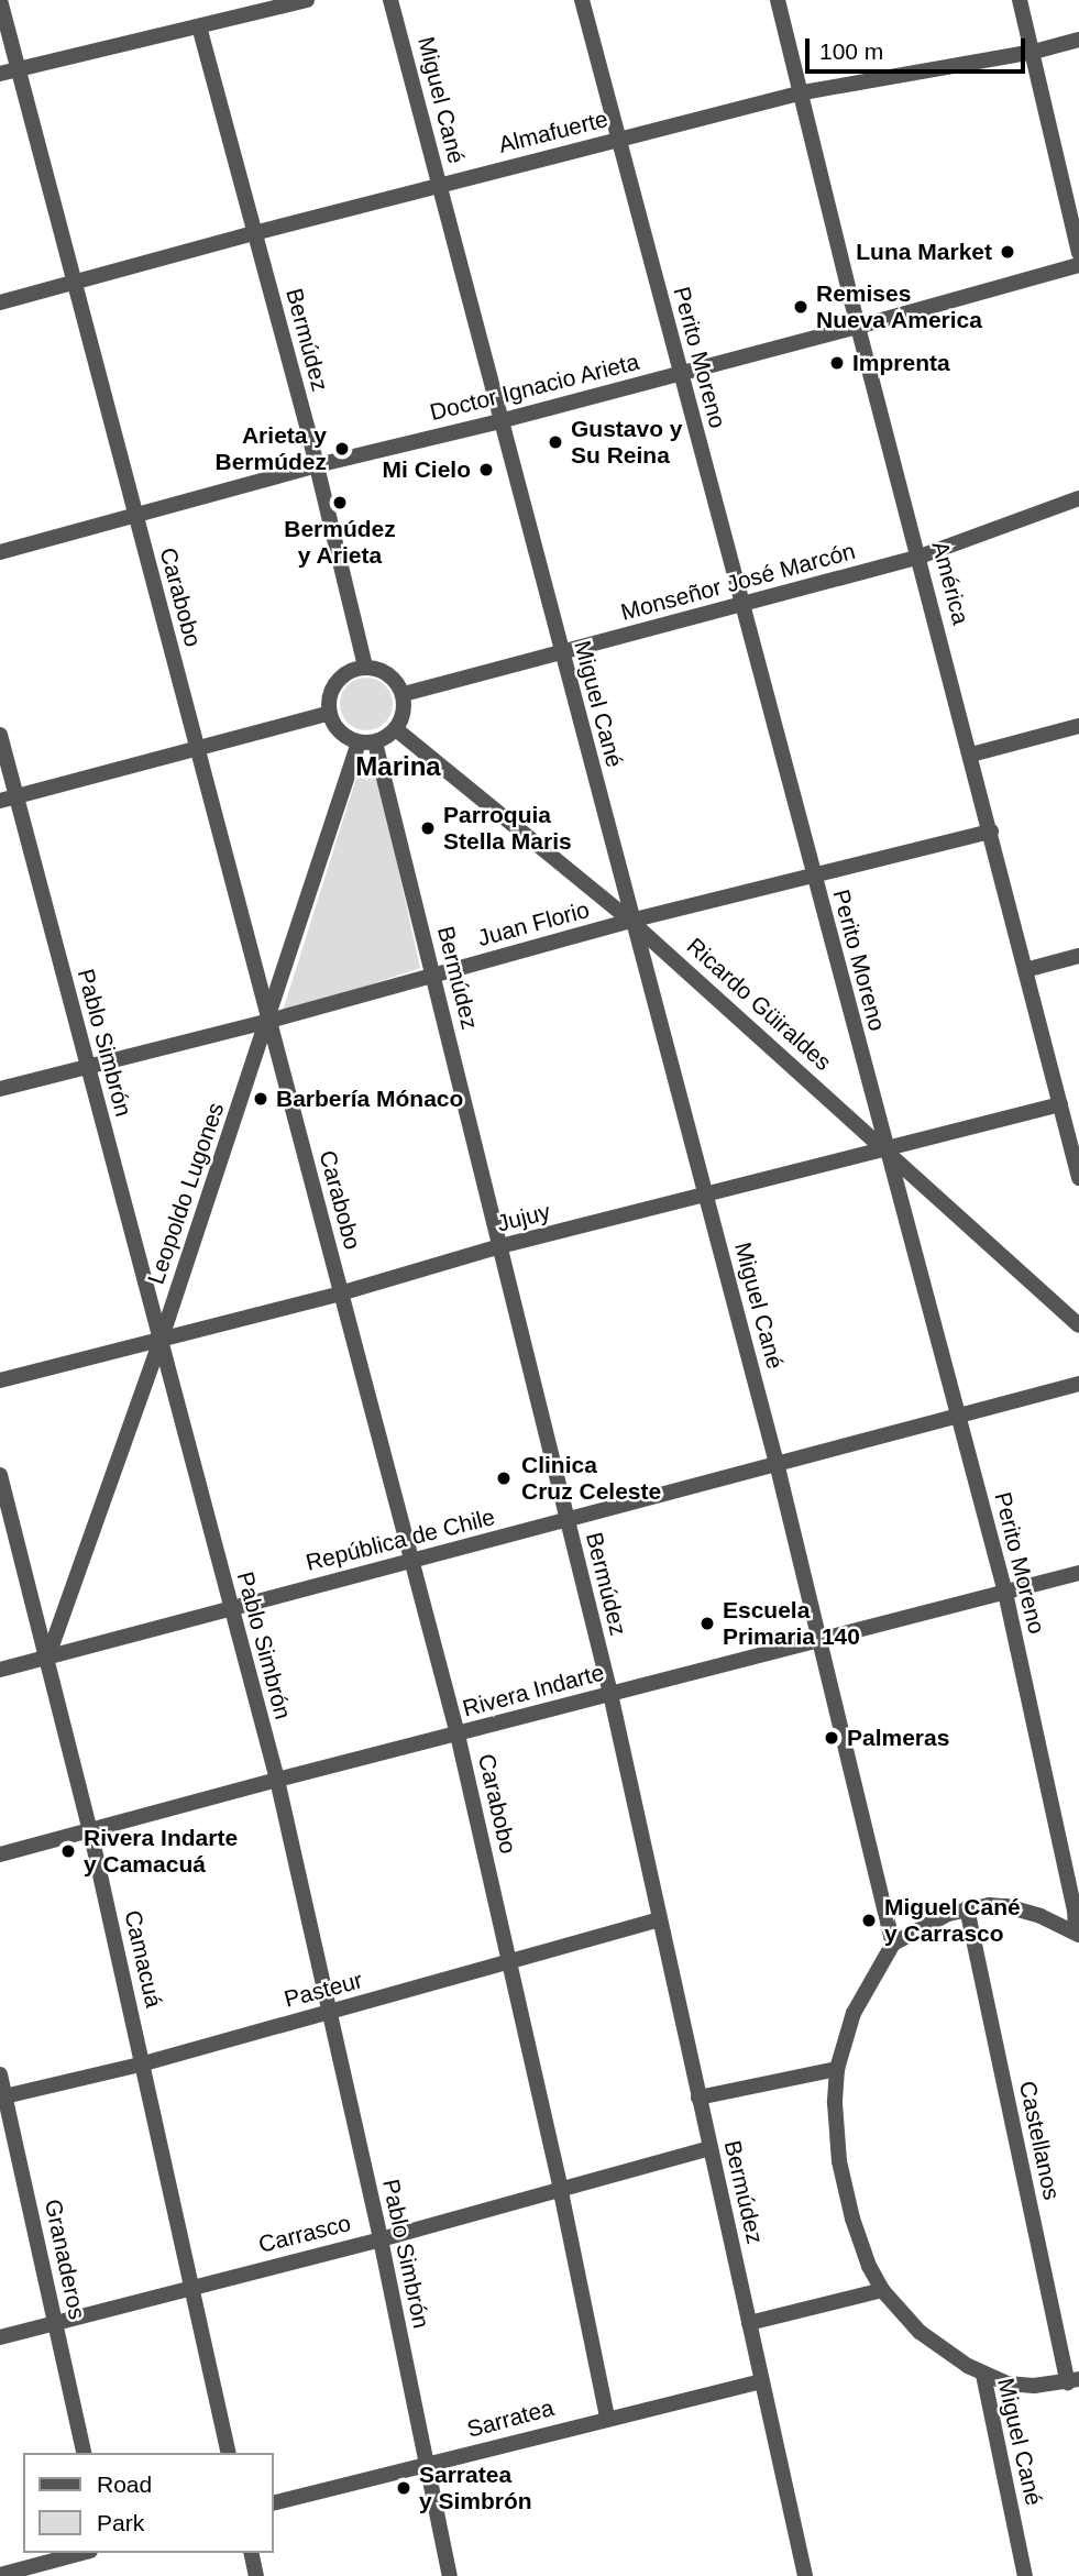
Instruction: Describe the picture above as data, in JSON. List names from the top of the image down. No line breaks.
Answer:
{"streets":{"street":["Miguel Cané","Almafuerte","Bermúdez","Perito Moreno","Doctor Ignacio Arieta","Monseñor José Marcón","América","Carabobo","Juan Florio","Ricardo Güiraldes","Pablo Simbrón","Leopoldo Lugones","Jujuy","República de Chile","Rivera Indarte","Camacuá","Pasteur","Castellanos","Carrasco","Granaderos","Sarratea"]},"crossings":[["Miguel Cané","Almafuerte"],["Miguel Cané","Doctor Ignacio Arieta"],["Miguel Cané","Monseñor José Marcón"],["Miguel Cané","Juan Florio"],["Miguel Cané","Ricardo Güiraldes"],["Miguel Cané","Jujuy"],["Miguel Cané","República de Chile"],["Miguel Cané","Rivera Indarte"],["Almafuerte","Bermúdez"],["Almafuerte","Perito Moreno"],["Almafuerte","América"],["Almafuerte","Carabobo"],["Bermúdez","Doctor Ignacio Arieta"],["Bermúdez","Monseñor José Marcón"],["Bermúdez","Juan Florio"],["Bermúdez","Ricardo Güiraldes"],["Bermúdez","Leopoldo Lugones"],["Bermúdez","Jujuy"],["Bermúdez","República de Chile"],["Bermúdez","Rivera Indarte"],["Bermúdez","Pasteur"],["Bermúdez","Carrasco"],["Bermúdez","Sarratea"],["Perito Moreno","Doctor Ignacio Arieta"],["Perito Moreno","Monseñor José Marcón"],["Perito Moreno","Juan Florio"],["Perito Moreno","Ricardo Güiraldes"],["Perito Moreno","Jujuy"],["Perito Moreno","República de Chile"],["Perito Moreno","Rivera Indarte"],["Doctor Ignacio Arieta","América"],["Doctor Ignacio Arieta","Carabobo"],["Monseñor José Marcón","América"],["Monseñor José Marcón","Ricardo Güiraldes"],["Monseñor José Marcón","Leopoldo Lugones"],["América","Juan Florio"],["América","Jujuy"],["Carabobo","Juan Florio"],["Carabobo","Leopoldo Lugones"],["Carabobo","Jujuy"],["Carabobo","República de Chile"],["Carabobo","Rivera Indarte"],["Carabobo","Pasteur"],["Carabobo","Carrasco"],["Carabobo","Sarratea"],["Juan Florio","Ricardo Güiraldes"],["Juan Florio","Pablo Simbrón"],["Juan Florio","Leopoldo Lugones"],["Ricardo Güiraldes","Leopoldo Lugones"],["Ricardo Güiraldes","Jujuy"],["Pablo Simbrón","Leopoldo Lugones"],["Pablo Simbrón","Jujuy"],["Pablo Simbrón","República de Chile"],["Pablo Simbrón","Rivera Indarte"],["Pablo Simbrón","Pasteur"],["Pablo Simbrón","Carrasco"],["Pablo Simbrón","Sarratea"],["Leopoldo Lugones","Jujuy"],["Leopoldo Lugones","República de Chile"],["Leopoldo Lugones","Camacuá"],["República de Chile","Camacuá"],["Rivera Indarte","Camacuá"],["Camacuá","Pasteur"],["Camacuá","Carrasco"],["Pasteur","Granaderos"],["Carrasco","Granaderos"]],"districts":["Marina"],"places":["Luna Market","Remises Nueva America","Imprenta","Gustavo y Su Reina","Arieta y Bermúdez","Mi Cielo","Bermúdez y Arieta","Parroquia Stella Maris","Barbería Mónaco","Clinica Cruz Celeste","Escuela Primaria 140","Palmeras","Rivera Indarte y Camacuá","Miguel Cané y Carrasco","Sarratea y Simbrón"],"legend":["Road","Park"],"scale_bar":"100 m"}
